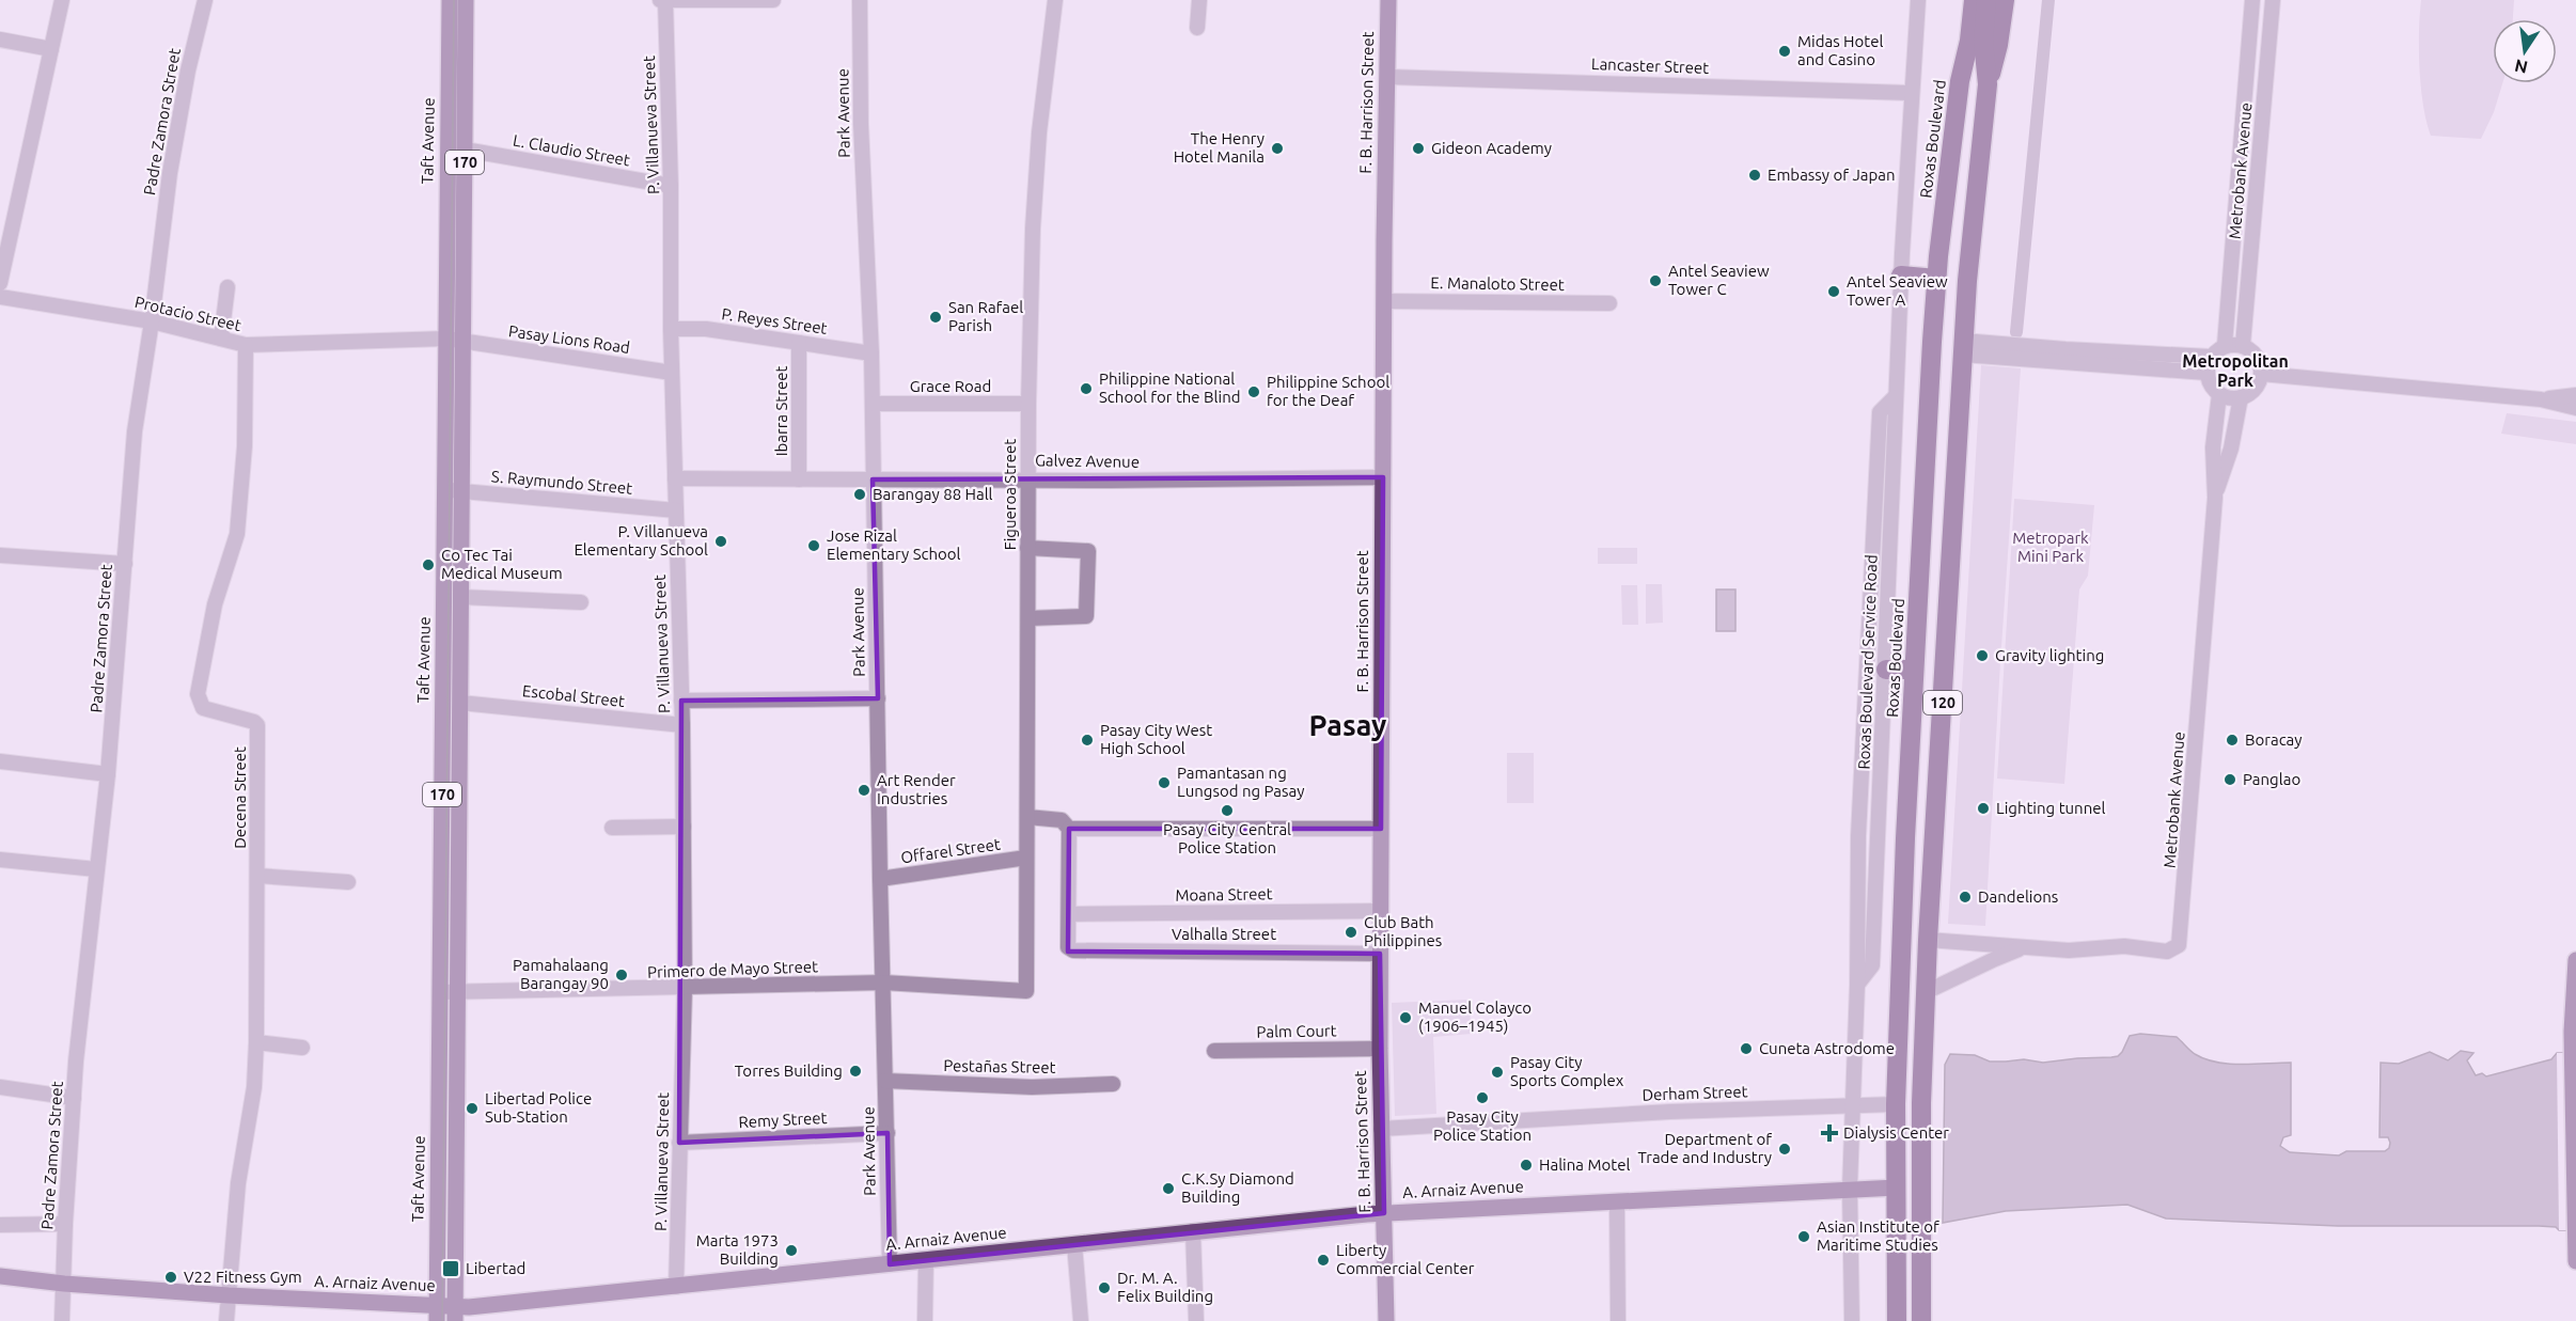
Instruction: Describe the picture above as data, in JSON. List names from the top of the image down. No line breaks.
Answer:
{"streets":{"highway":["Roxas Boulevard","120"],"main road":["F. B. Harrison Street","Taft Avenue","170","A. Arnaiz Avenue"],"street":["Lancaster Street","Park Avenue","Padre Zamora Street","P. Villanueva Street","L. Claudio Street","Metrobank Avenue","E. Manaloto Street","Protacio Street","P. Reyes Street","Pasay Lions Road","Grace Road","Ibarra Street","Galvez Avenue","S. Raymundo Street","Figueroa Street","Roxas Boulevard Service Road","Escobal Street","Decena Street","Offarel Street","Moana Street","Valhalla Street","Primero de Mayo Street","Palm Court","Pestañas Street","Derham Street","Remy Street"]},"crossings":[["Lancaster Street","F. B. Harrison Street"],["Lancaster Street","Roxas Boulevard Service Road"],["F. B. Harrison Street","E. Manaloto Street"],["F. B. Harrison Street","Galvez Avenue"],["F. B. Harrison Street","Moana Street"],["F. B. Harrison Street","Valhalla Street"],["F. B. Harrison Street","Palm Court"],["F. B. Harrison Street","Derham Street"],["F. B. Harrison Street","A. Arnaiz Avenue"],["Park Avenue","P. Reyes Street"],["Park Avenue","Grace Road"],["Park Avenue","Galvez Avenue"],["Park Avenue","Offarel Street"],["Park Avenue","Primero de Mayo Street"],["Park Avenue","Pestañas Street"],["Park Avenue","Remy Street"],["Park Avenue","A. Arnaiz Avenue"],["Padre Zamora Street","Protacio Street"],["Padre Zamora Street","A. Arnaiz Avenue"],["P. Villanueva Street","L. Claudio Street"],["P. Villanueva Street","P. Reyes Street"],["P. Villanueva Street","Pasay Lions Road"],["P. Villanueva Street","Galvez Avenue"],["P. Villanueva Street","S. Raymundo Street"],["P. Villanueva Street","Escobal Street"],["P. Villanueva Street","Primero de Mayo Street"],["P. Villanueva Street","Remy Street"],["P. Villanueva Street","A. Arnaiz Avenue"],["Roxas Boulevard","120"],["Roxas Boulevard","Derham Street"],["Roxas Boulevard","A. Arnaiz Avenue"],["Taft Avenue","L. Claudio Street"],["Taft Avenue","Protacio Street"],["Taft Avenue","Pasay Lions Road"],["Taft Avenue","S. Raymundo Street"],["Taft Avenue","Escobal Street"],["Taft Avenue","Primero de Mayo Street"],["Taft Avenue","A. Arnaiz Avenue"],["Metrobank Avenue","120"],["Protacio Street","Pasay Lions Road"],["Protacio Street","Decena Street"],["P. Reyes Street","Ibarra Street"],["Grace Road","Figueroa Street"],["Ibarra Street","Galvez Avenue"],["Galvez Avenue","Figueroa Street"],["Figueroa Street","Offarel Street"],["Figueroa Street","Primero de Mayo Street"],["Roxas Boulevard Service Road","Derham Street"],["Roxas Boulevard Service Road","A. Arnaiz Avenue"],["Decena Street","A. Arnaiz Avenue"],["Moana Street","Valhalla Street"]],"districts":["Metropolitan Park","Pasay"],"parks":["Metropark Mini Park"],"places":{"other":["Midas Hotel and Casino","The Henry Hotel Manila","Gideon Academy","Embassy of Japan","Antel Seaview Tower C","Antel Seaview Tower A","San Rafael Parish","Philippine National School for the Blind","Philippine School for the Deaf","Barangay 88 Hall","P. Villanueva Elementary School","Jose Rizal Elementary School","Co Tec Tai Medical Museum","Gravity lighting","Pasay City West High School","Boracay","Panglao","Pamantasan ng Lungsod ng Pasay","Art Render Industries","Lighting tunnel","Pasay City Central Police Station","Dandelions","Club Bath Philippines","Pamahalaang Barangay 90","Manuel Colayco (1906–1945)","Cuneta Astrodome","Torres Building","Pasay City Sports Complex","Pasay City Police Station","Libertad Police Sub-Station","Department of Trade and Industry","Halina Motel","C.K.Sy Diamond Building","Asian Institute of Maritime Studies","Marta 1973 Building","Liberty Commercial Center","V22 Fitness Gym","Dr. M. A. Felix Building"],"health":["Dialysis Center"],"transit":["Libertad"]},"north":"bottom"}
